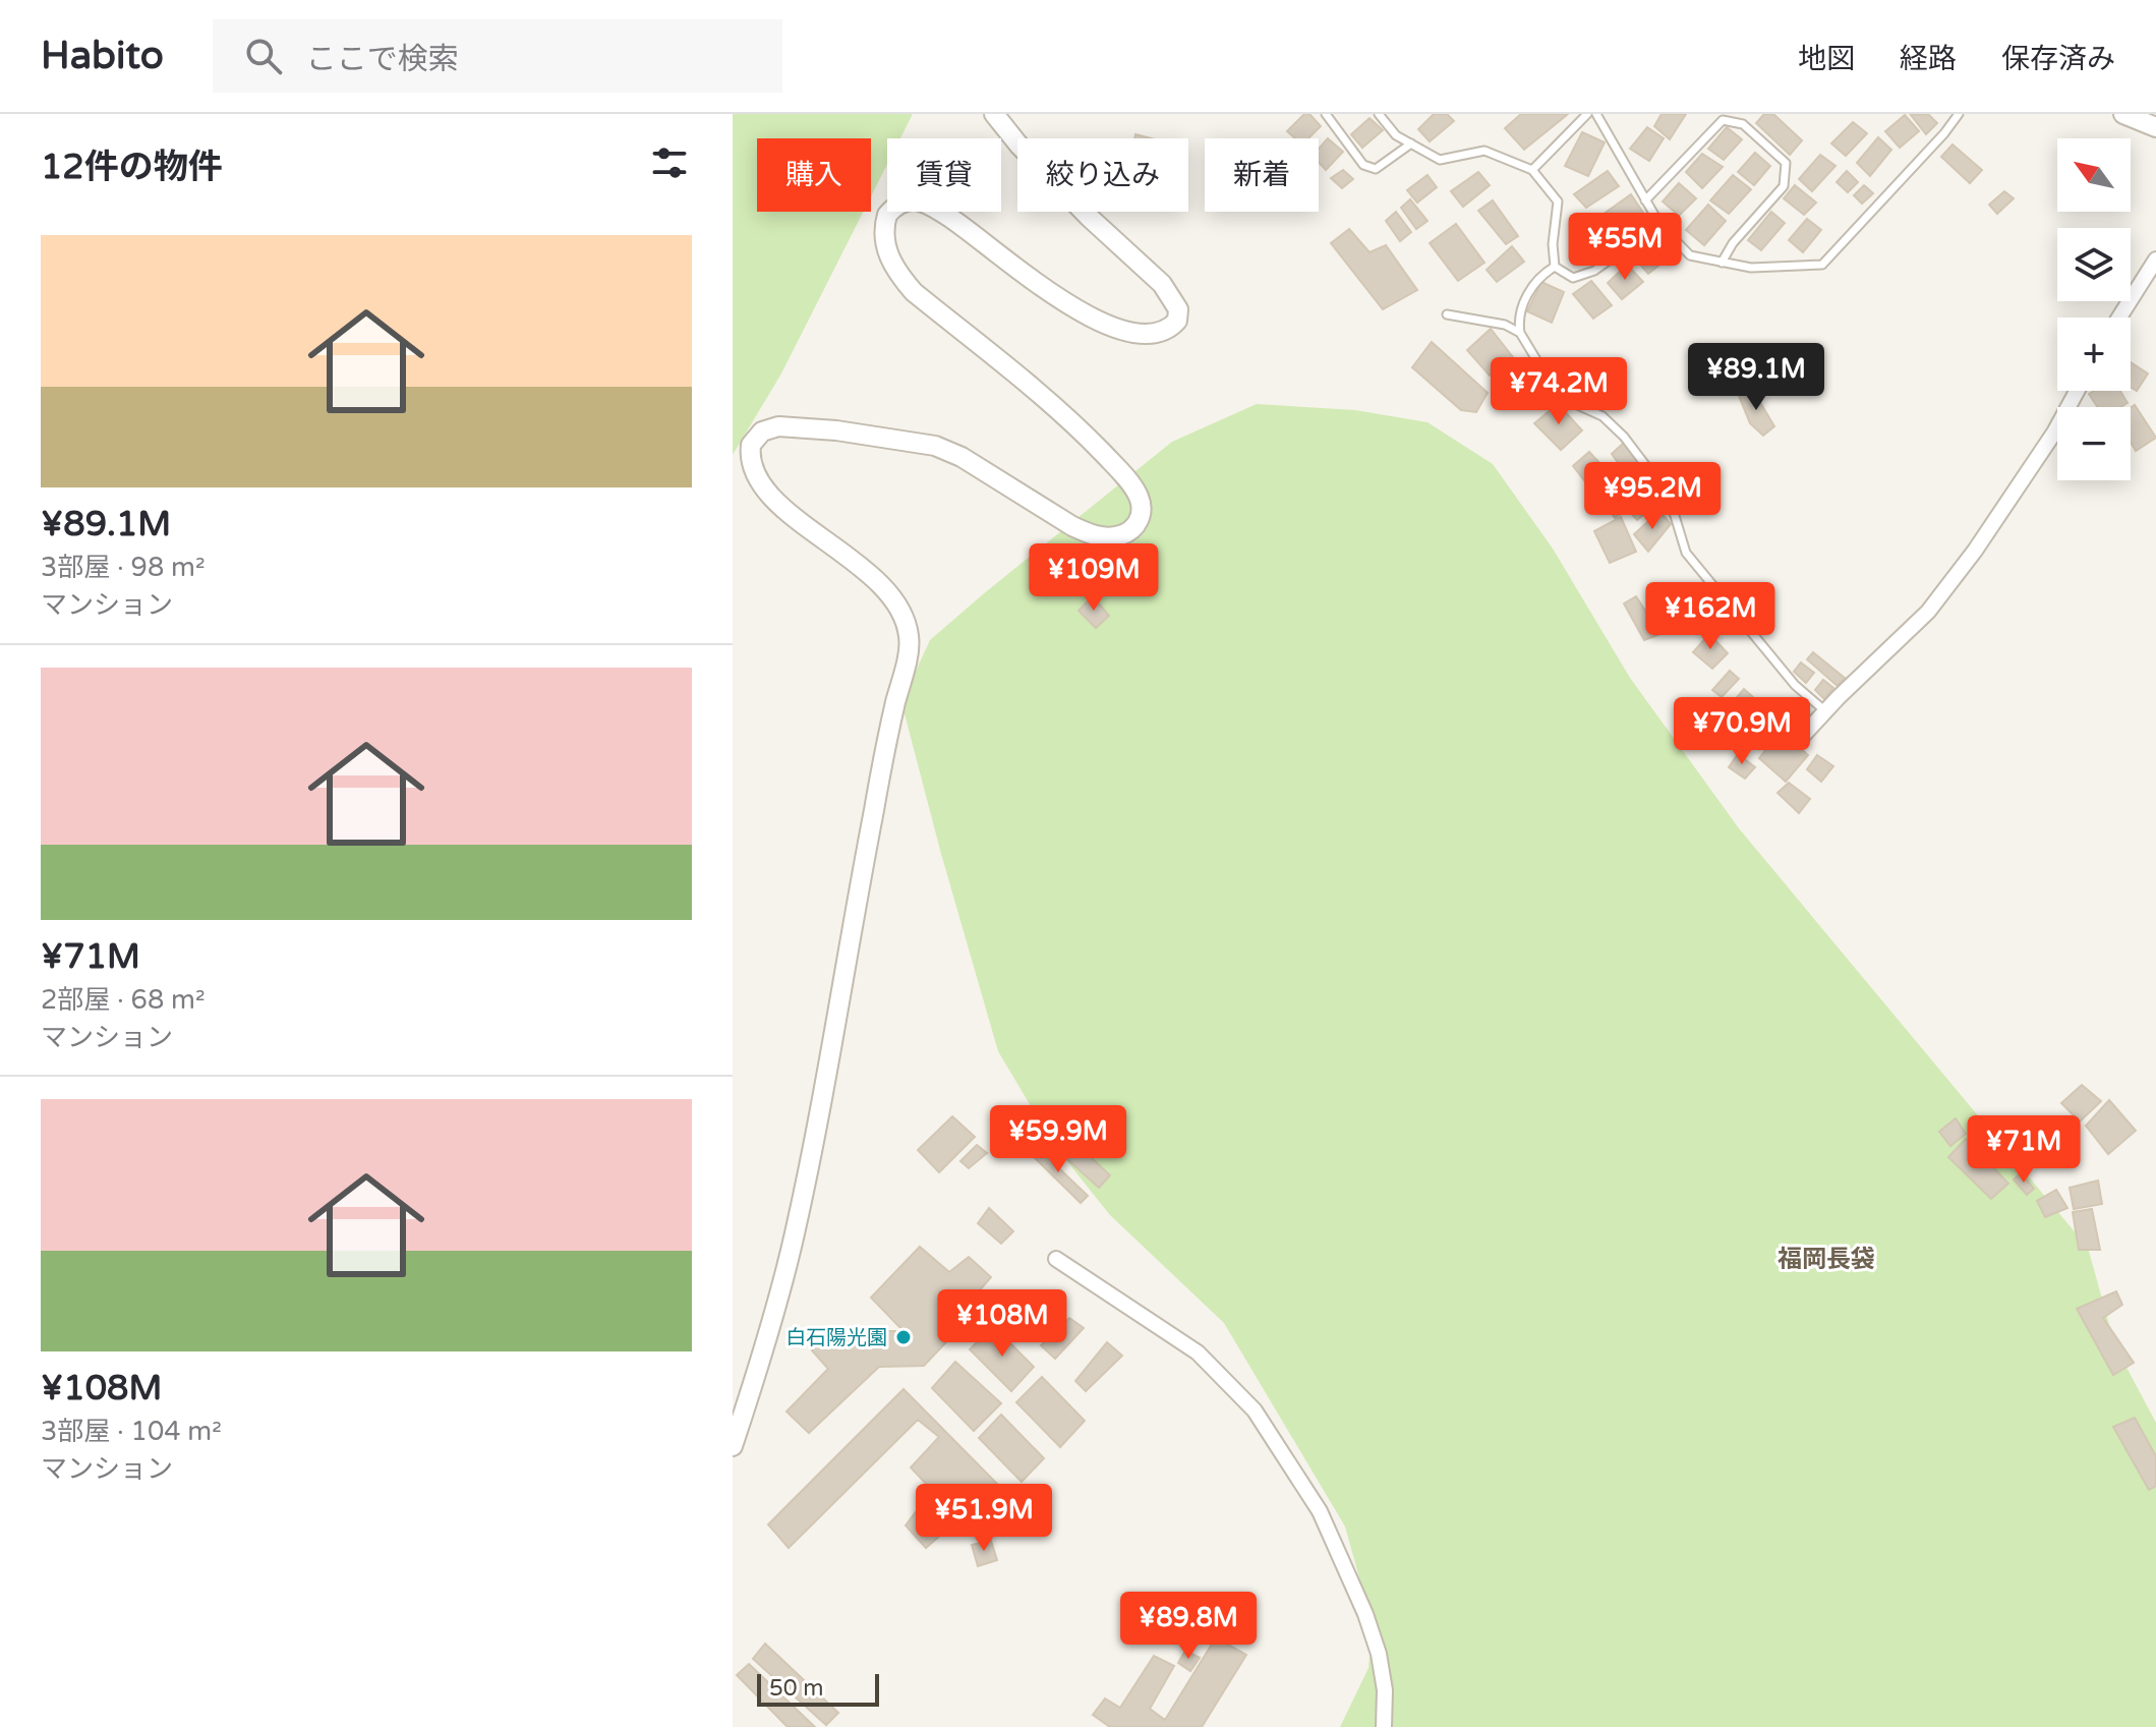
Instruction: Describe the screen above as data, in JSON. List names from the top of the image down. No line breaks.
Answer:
{"districts":["福岡長袋"],"places":["白石陽光園"],"scale_bar":"50 m","north":"top left","page":{"header":"Habito","search":"ここで検索","nav":["地図","経路","保存済み"],"heading":"12件の物件","map_buttons":["+","−"],"chip":["購入","賃貸","絞り込み","新着"],"list":[{"name":"¥89.1M","note":"3部屋 · 98 m² · マンション"},{"name":"¥71M","note":"2部屋 · 68 m² · マンション"},{"name":"¥108M","note":"3部屋 · 104 m² · マンション"}],"price":["¥55M","¥89.1M","¥74.2M","¥95.2M","¥109M","¥162M","¥70.9M","¥59.9M","¥71M","¥108M","¥51.9M","¥89.8M"],"scale":"50 m"}}
